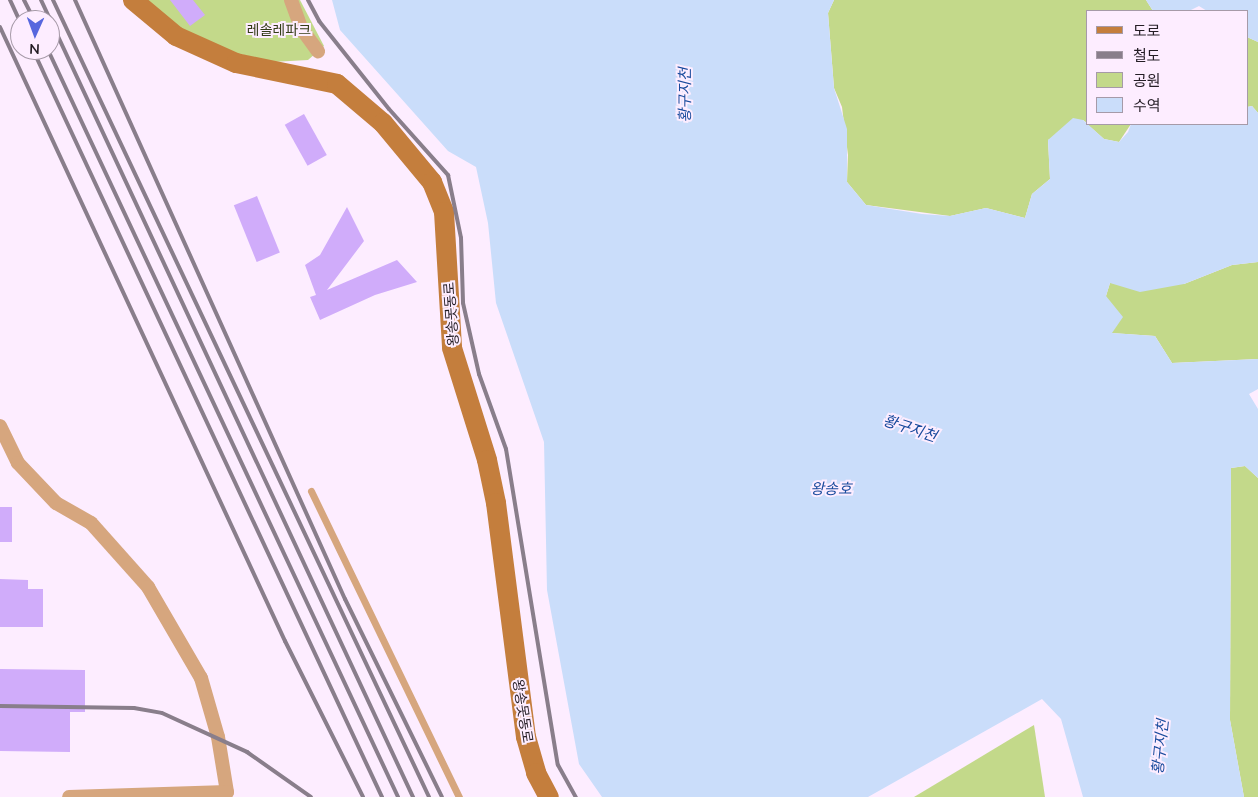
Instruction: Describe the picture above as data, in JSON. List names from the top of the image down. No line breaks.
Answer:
{"streets":{"street":["왕송못동로"]},"water":["황구지천","왕송호"],"parks":["레솔레파크"],"legend":["도로","철도","공원","수역"],"north":"bottom"}
